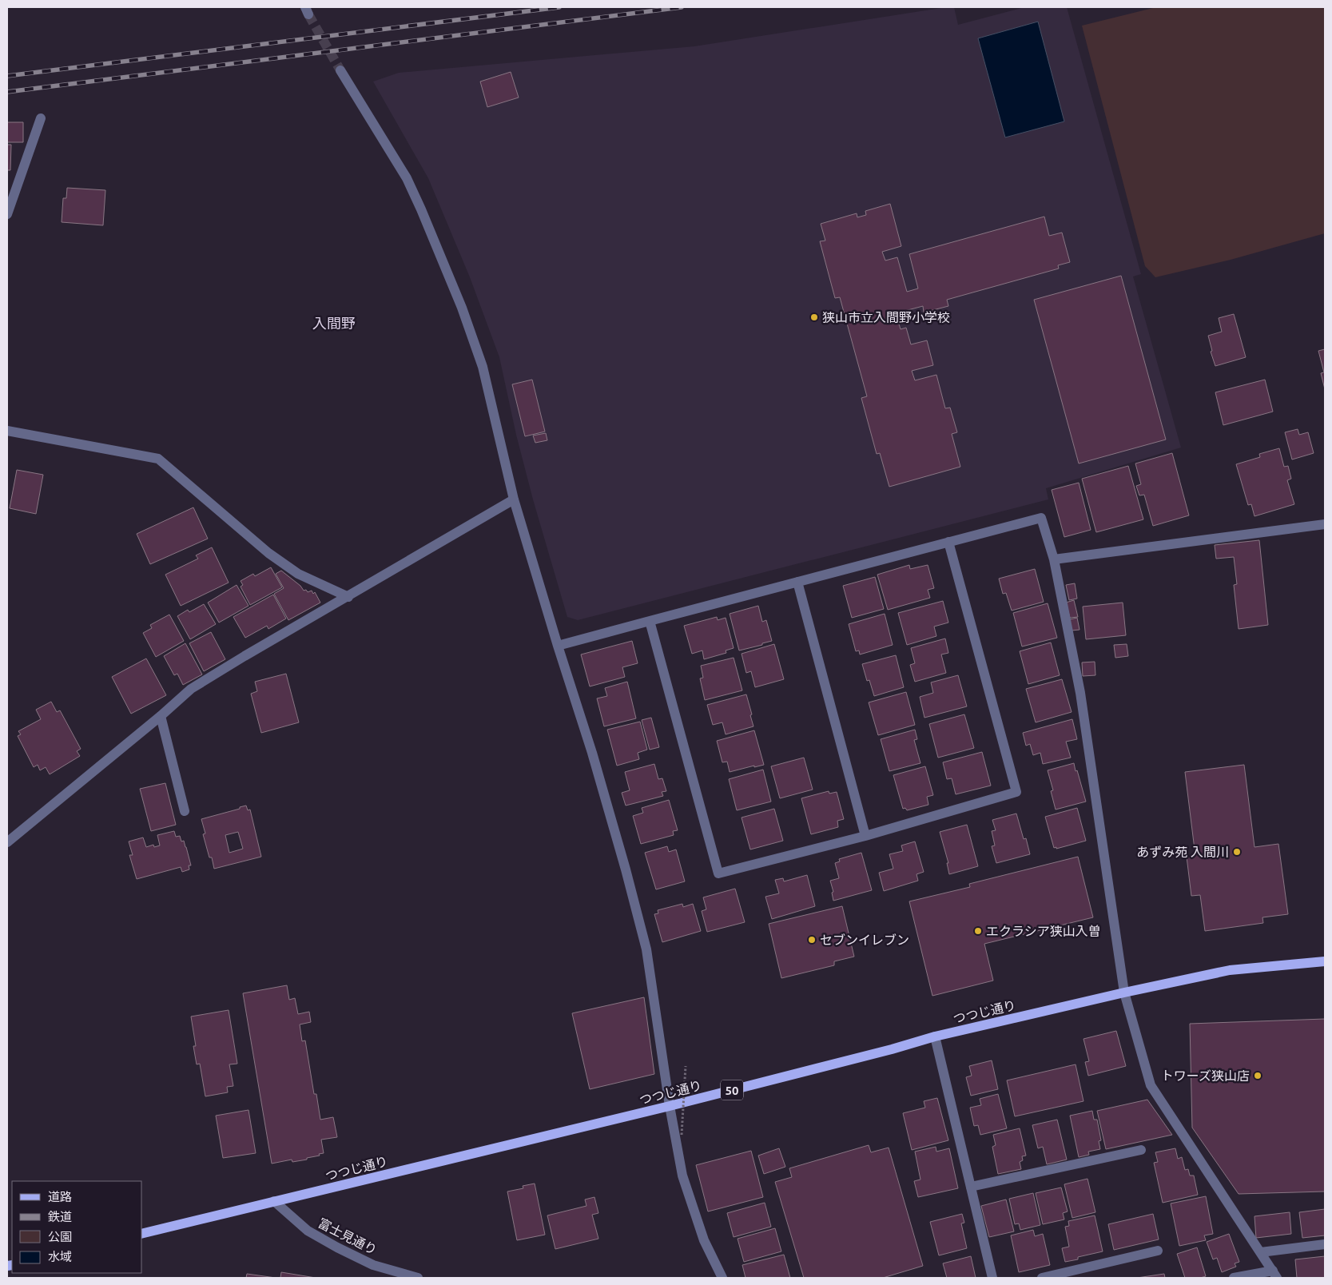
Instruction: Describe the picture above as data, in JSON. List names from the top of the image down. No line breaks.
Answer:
{"streets":{"main road":["つつじ通り","50"],"street":["富士見通り"]},"crossings":[["つつじ通り","富士見通り"]],"districts":["入間野"],"places":["狭山市立入間野小学校","あずみ苑 入間川","エクラシア狭山入曽","セブンイレブン","トワーズ狭山店"],"legend":["道路","鉄道","公園","水域"]}
